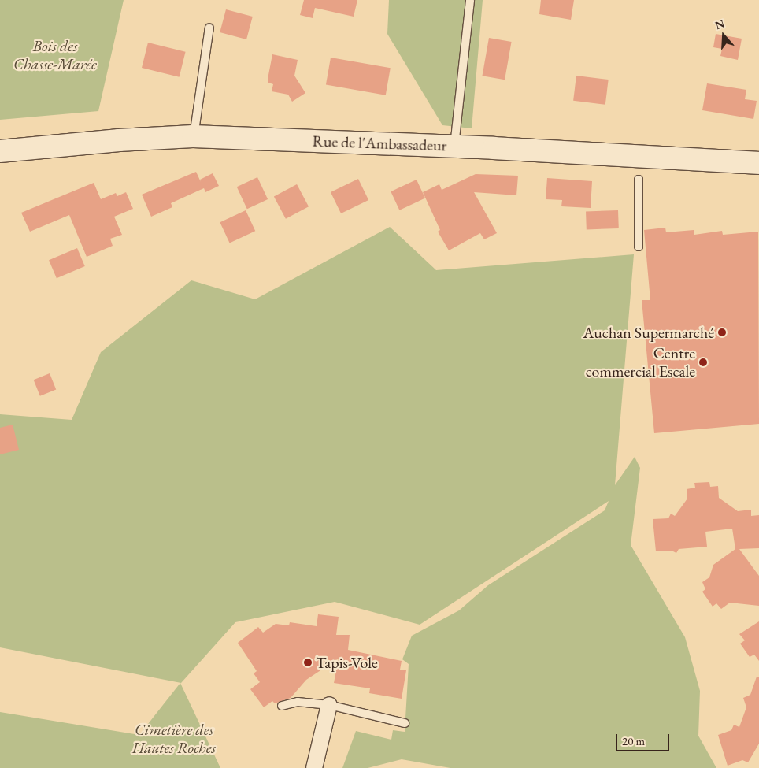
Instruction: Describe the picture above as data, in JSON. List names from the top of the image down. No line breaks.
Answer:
{"streets":{"main road":["Rue de l'Ambassadeur"]},"parks":["Bois des Chasse-Marée","Cimetière des Hautes Roches"],"places":["Auchan Supermarché","Centre commercial Escale","Tapis-Vole"],"scale_bar":"20 m","north":"top"}
